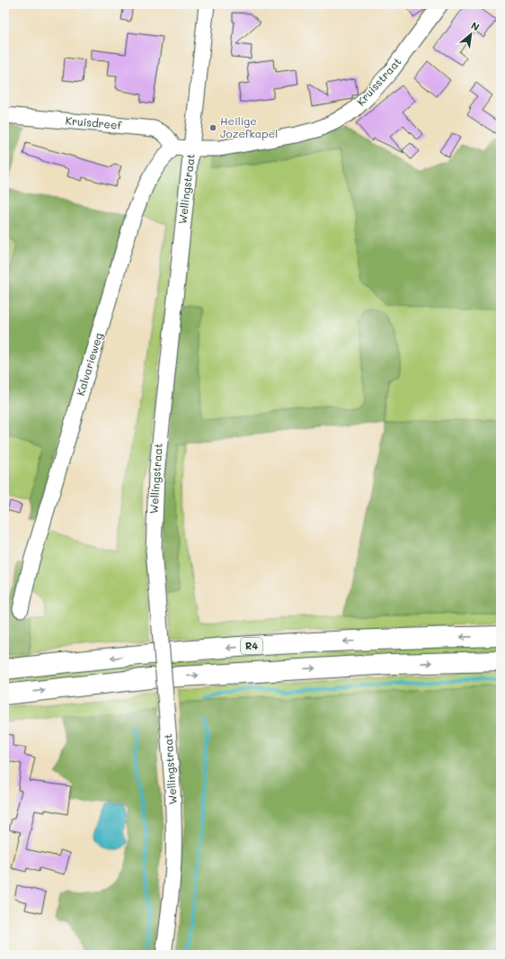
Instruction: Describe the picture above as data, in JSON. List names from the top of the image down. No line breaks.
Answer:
{"streets":{"highway":["R4"],"street":["Kruisstraat","Kruisdreef","Wellingstraat","Kalvarieweg"]},"crossings":[["Kruisstraat","Wellingstraat"],["Kruisdreef","Kalvarieweg"]],"places":["Heilige Jozefkapel"],"north":"top right"}
